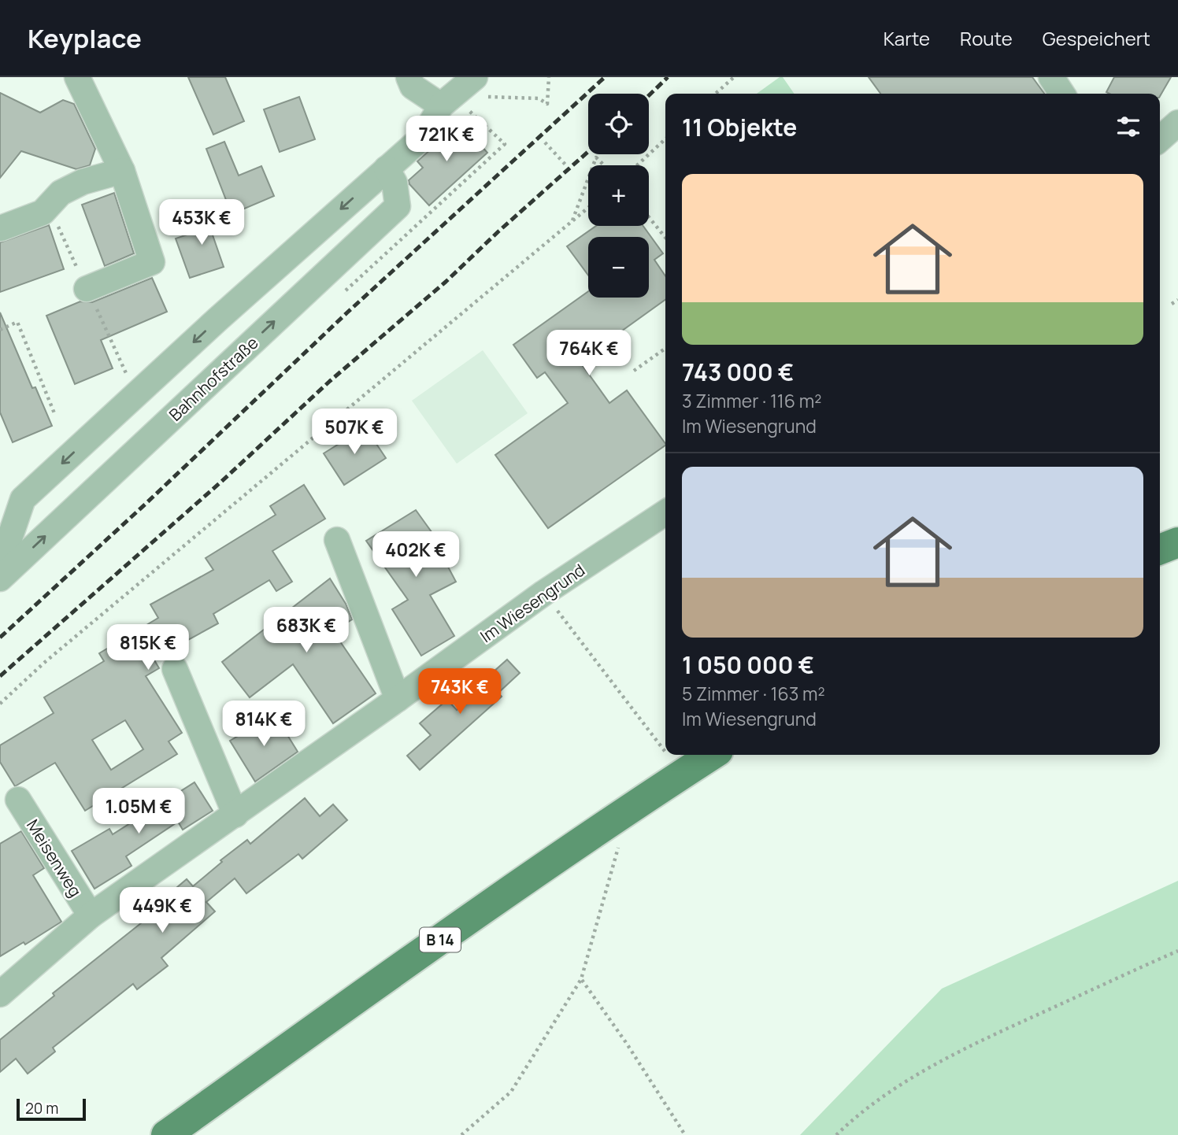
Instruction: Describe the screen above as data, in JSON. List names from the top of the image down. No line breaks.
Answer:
{"streets":{"main road":["B 14"],"street":["Bahnhofstraße","Im Wiesengrund","Meisenweg"]},"crossings":[["Im Wiesengrund","Meisenweg"]],"scale_bar":"20 m","page":{"header":"Keyplace","nav":["Karte","Route","Gespeichert"],"map_buttons":["+","−"],"heading":"11 Objekte","price":["721K €","453K €","764K €","507K €","402K €","683K €","815K €","743K €","814K €","1.05M €","449K €"],"list":[{"name":"743 000 €","note":"3 Zimmer · 116 m² · Im Wiesengrund"},{"name":"1 050 000 €","note":"5 Zimmer · 163 m² · Im Wiesengrund"}],"scale":"20 m"}}
